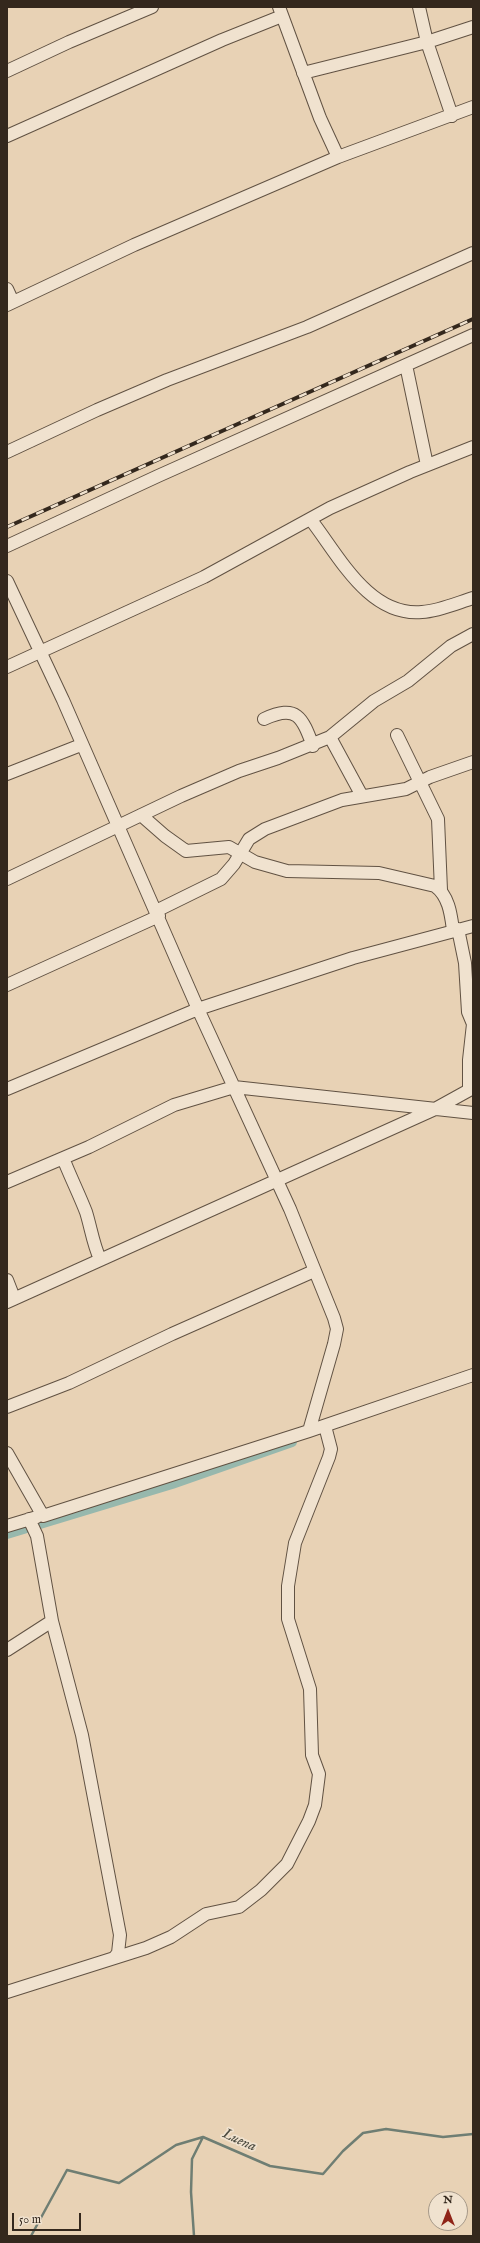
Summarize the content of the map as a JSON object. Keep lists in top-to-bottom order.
{
  "water": ["Luena"],
  "scale_bar": "50 m",
  "north": "top"
}
